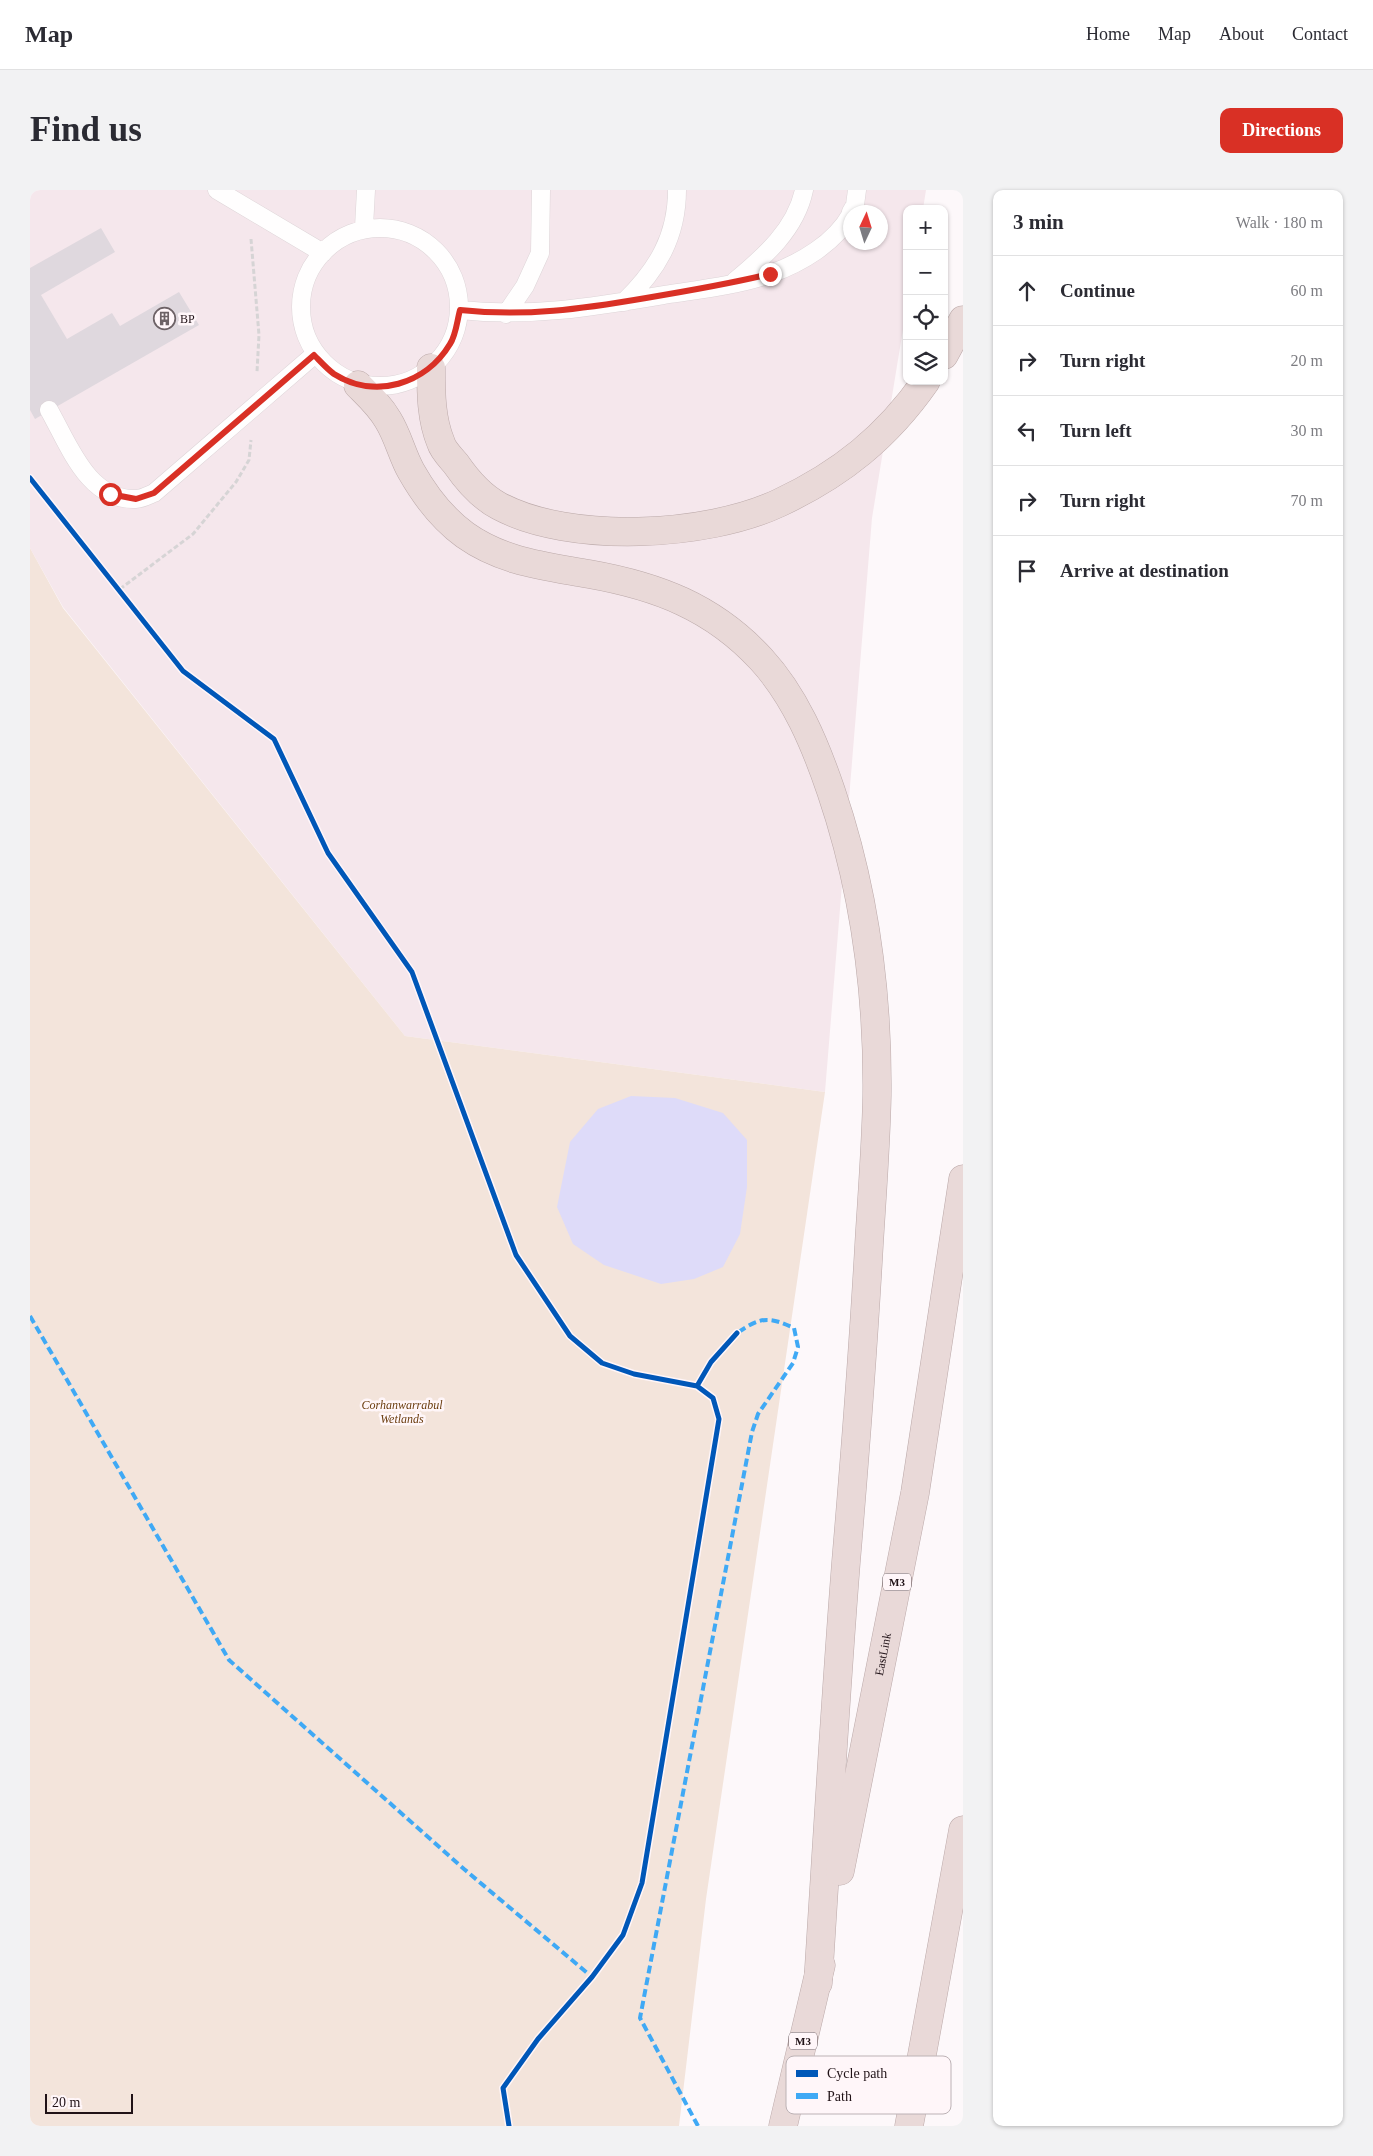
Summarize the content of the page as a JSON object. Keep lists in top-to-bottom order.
{
  "streets": {
    "highway": ["M3", "EastLink"]
  },
  "parks": ["Corhanwarrabul Wetlands"],
  "places": {
    "building": ["BP"]
  },
  "legend": ["Cycle path", "Path"],
  "scale_bar": "20 m",
  "north": "top",
  "page": {
    "header": "Map",
    "nav": [
      "Home",
      "Map",
      "About",
      "Contact"
    ],
    "buttons": "Directions",
    "title": "Find us",
    "heading": ["3 min", "Walk · 180 m"],
    "map_buttons": ["+", "−"],
    "list": [
      ["Continue", "60 m"],
      ["Turn right", "20 m"],
      ["Turn left", "30 m"],
      ["Turn right", "70 m"],
      "Arrive at destination"
    ],
    "scale": "20 m"
  }
}
